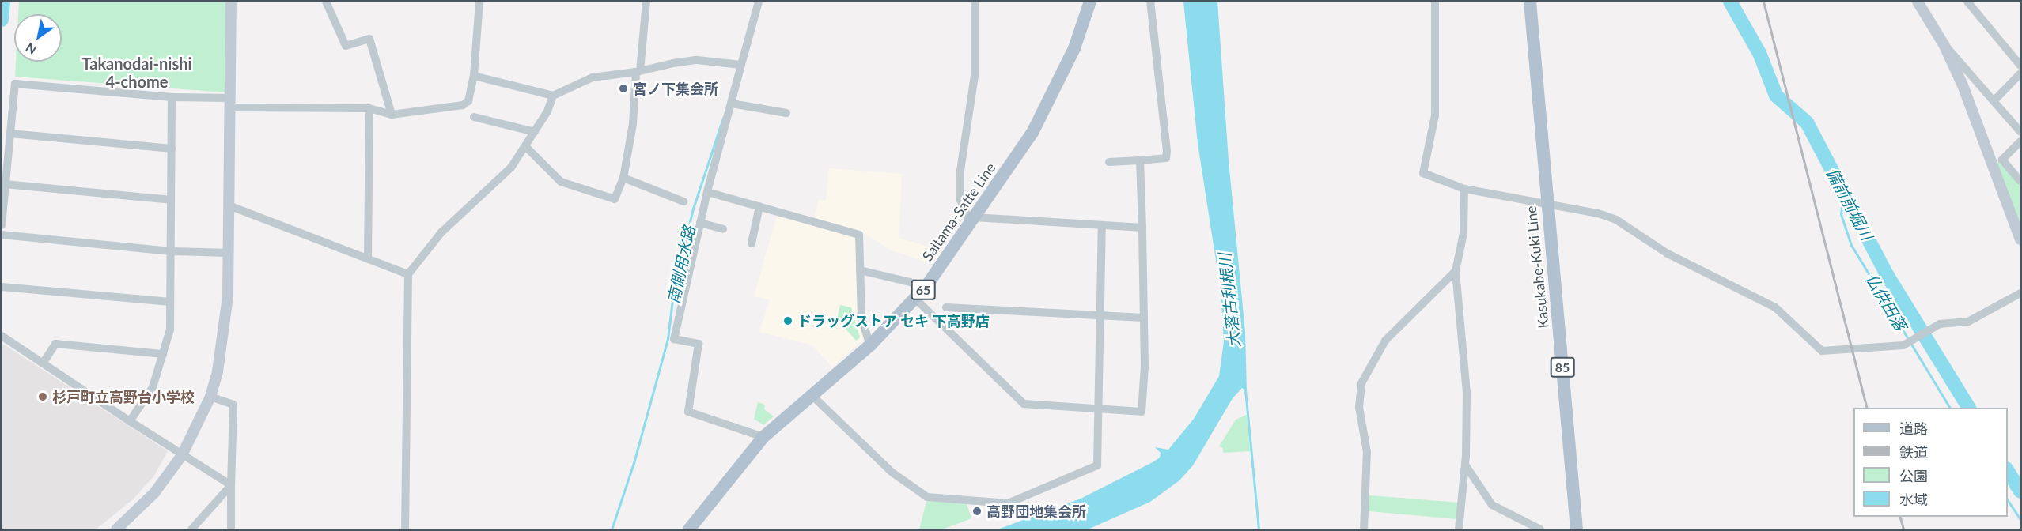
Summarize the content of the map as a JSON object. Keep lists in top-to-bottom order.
{
  "streets": {
    "main road": [
      "Saitama-Satte Line",
      "Kasukabe-Kuki Line",
      "65",
      "85"
    ]
  },
  "districts": ["Takanodai-nishi 4-chome"],
  "water": [
    "備前前堀川",
    "南側用水路",
    "大落古利根川",
    "仏供田落"
  ],
  "places": [
    "宮ノ下集会所",
    "ドラッグストア セキ 下高野店",
    "杉戸町立高野台小学校",
    "高野団地集会所"
  ],
  "legend": [
    "道路",
    "鉄道",
    "公園",
    "水域"
  ],
  "north": "bottom left"
}
